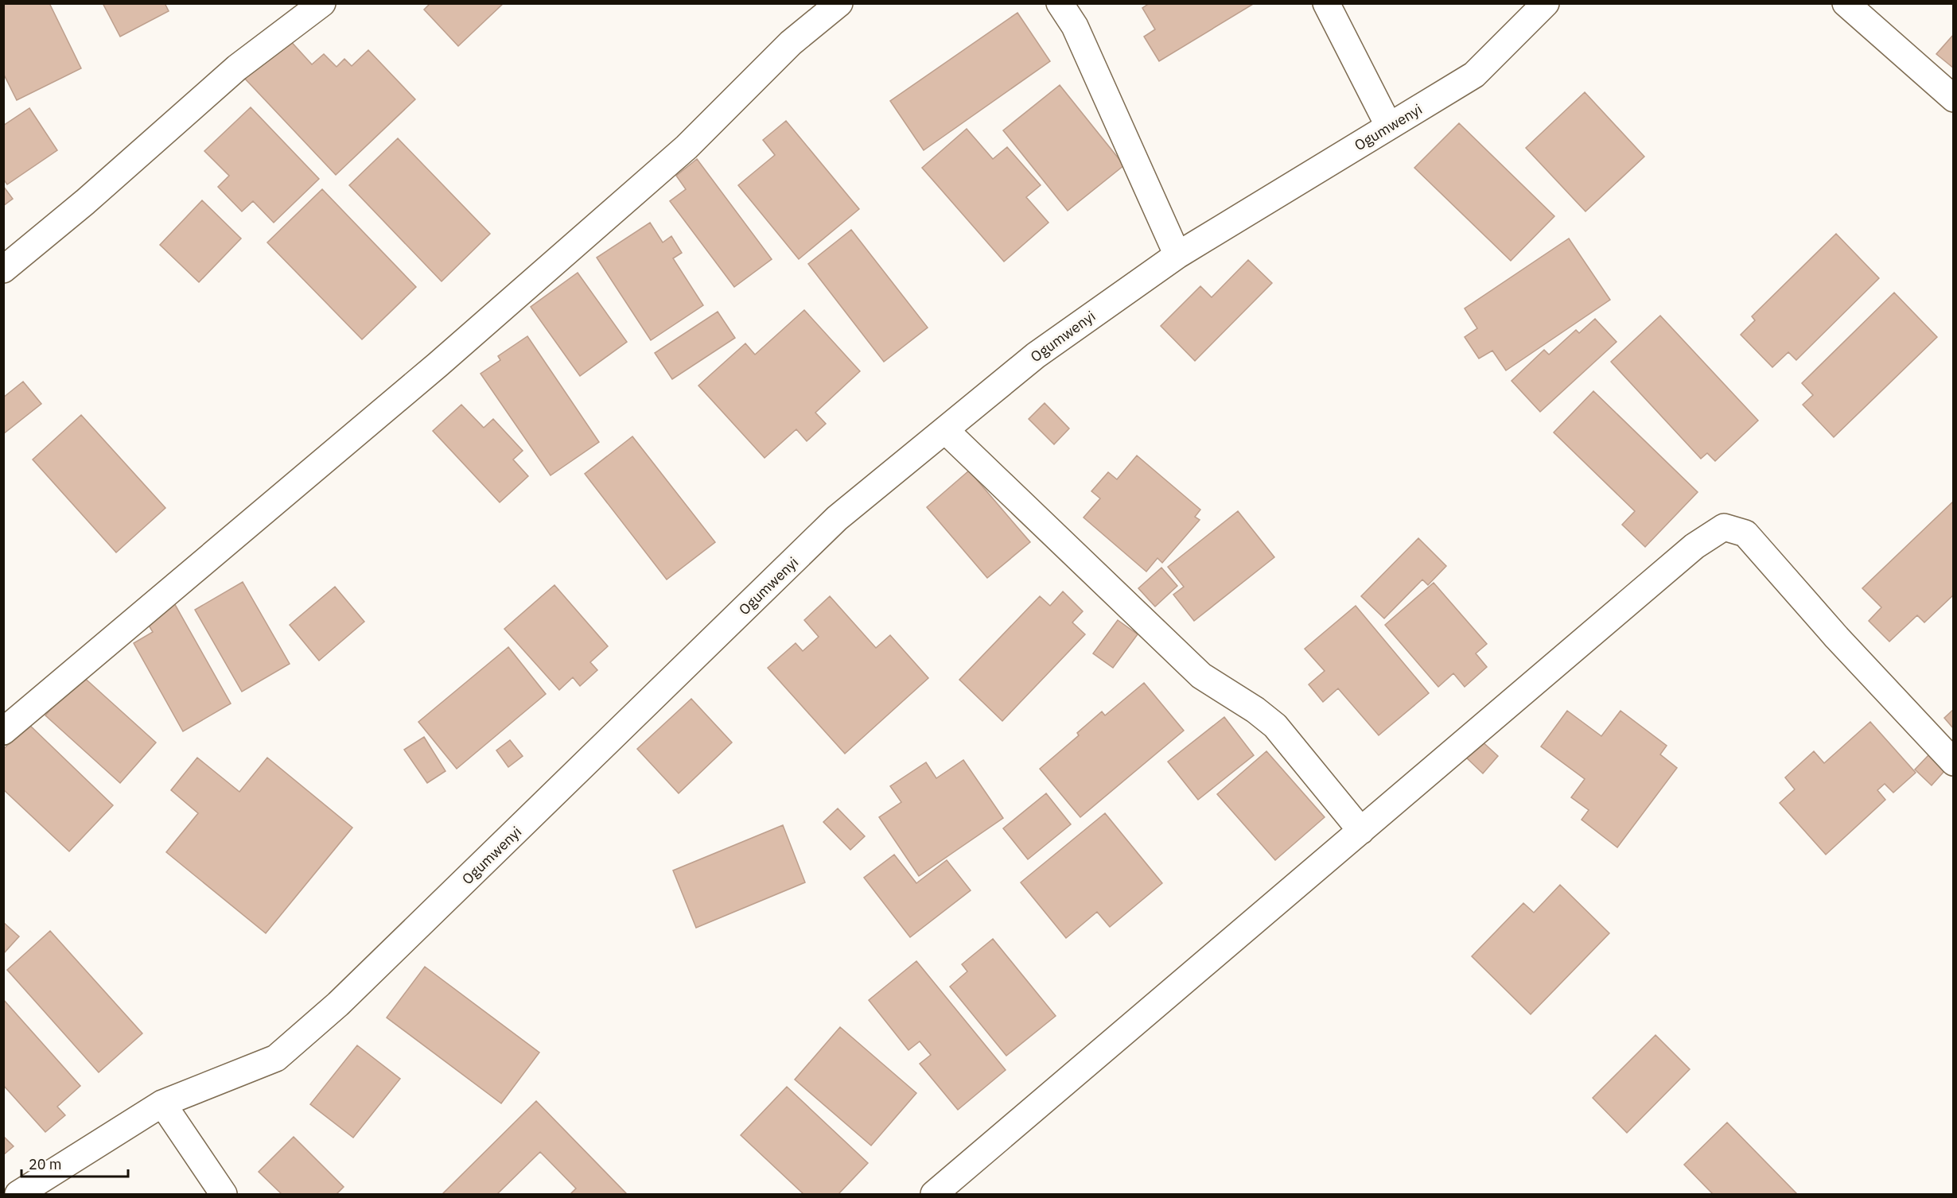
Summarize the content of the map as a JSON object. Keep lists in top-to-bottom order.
{
  "streets": {
    "street": ["Ogumwenyi"]
  },
  "scale_bar": "20 m"
}
